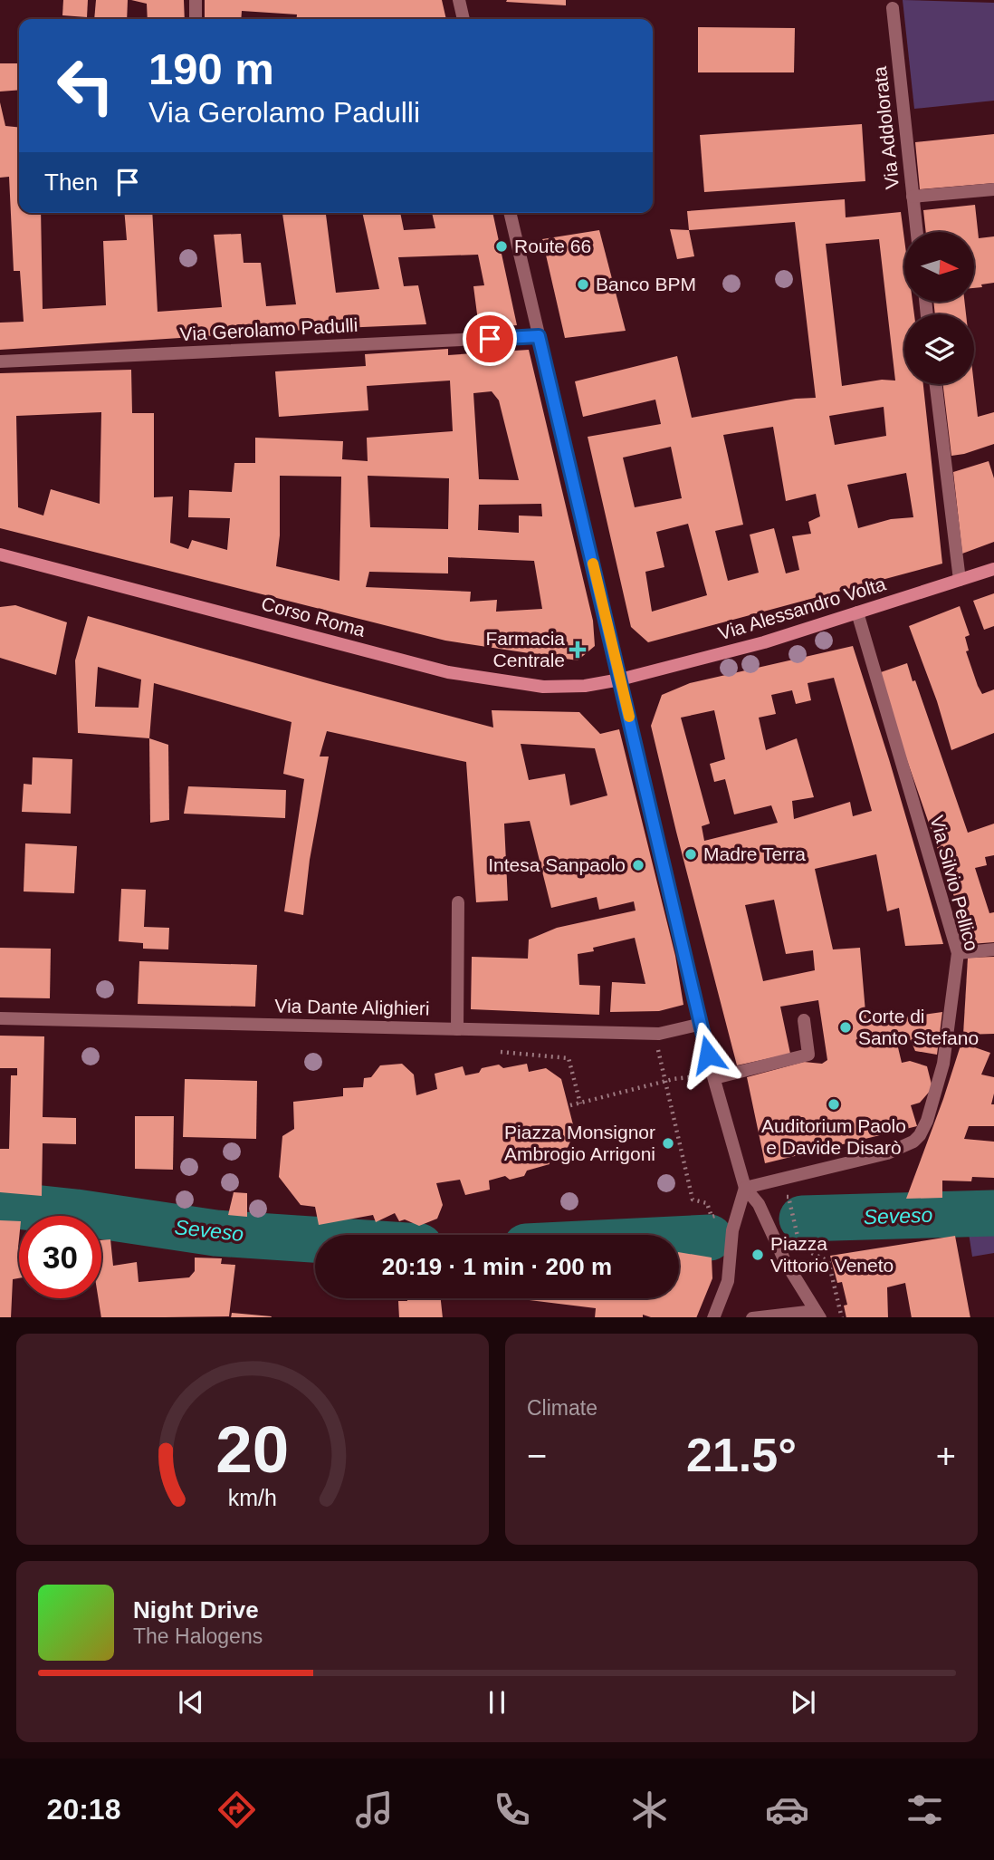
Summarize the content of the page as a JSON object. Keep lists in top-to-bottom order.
{
  "streets": {
    "street": [
      "Via Addolorata",
      "Via Gerolamo Padulli",
      "Via Alessandro Volta",
      "Corso Roma",
      "Via Silvio Pellico",
      "Via Dante Alighieri"
    ]
  },
  "crossings": [
    ["Via Alessandro Volta", "Corso Roma"],
    ["Via Alessandro Volta", "Via Silvio Pellico"]
  ],
  "water": ["Seveso"],
  "places": {
    "other": [
      "Route 66",
      "Banco BPM",
      "Madre Terra",
      "Intesa Sanpaolo",
      "Corte di Santo Stefano",
      "Auditorium Paolo e Davide Disarò",
      "Piazza Monsignor Ambrogio Arrigoni",
      "Piazza Vittorio Veneto"
    ],
    "health": ["Farmacia Centrale"]
  },
  "north": "right",
  "page": {
    "turn": ["190 m", "Via Gerolamo Padulli"],
    "then": "Then",
    "limit": "30",
    "trip": "20:19 · 1 min · 200 m",
    "tile": "Climate",
    "heat": ["−", "21.5°", "+"],
    "song": ["Night Drive", "The Halogens"],
    "tabs": "20:18",
    "gauge": ["20", "km/h"]
  }
}
